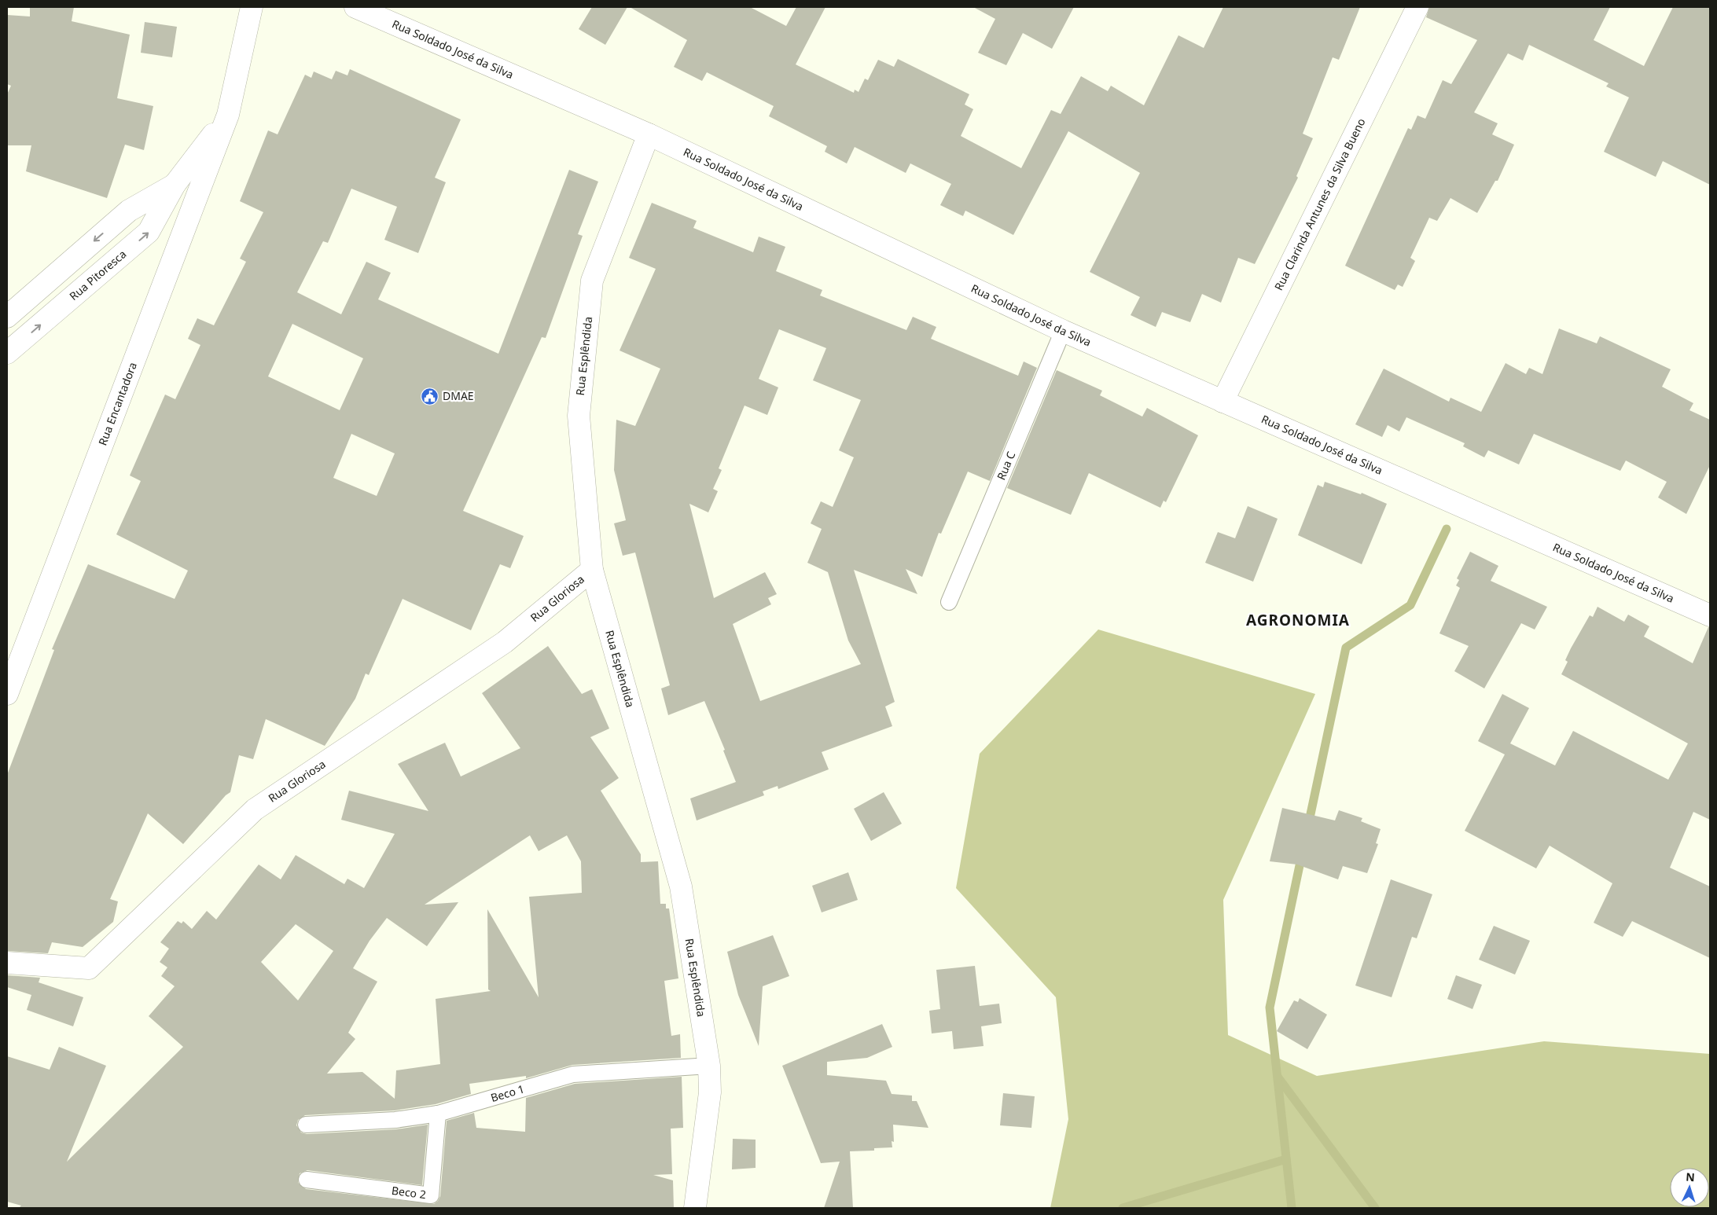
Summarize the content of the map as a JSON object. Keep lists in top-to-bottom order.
{
  "streets": {
    "street": [
      "Rua Soldado José da Silva",
      "Rua Clarinda Antunes da Silva Bueno",
      "Rua Pitoresca",
      "Rua Esplêndida",
      "Rua Encantadora",
      "Rua Gloriosa"
    ],
    "lane": ["Rua C", "Beco 1", "Beco 2"]
  },
  "crossings": [
    ["Rua Soldado José da Silva", "Rua Clarinda Antunes da Silva Bueno"],
    ["Rua Soldado José da Silva", "Rua Esplêndida"],
    ["Rua Soldado José da Silva", "Rua C"],
    ["Rua Pitoresca", "Rua Encantadora"],
    ["Rua Esplêndida", "Rua Gloriosa"],
    ["Rua Esplêndida", "Beco 1"],
    ["Beco 1", "Beco 2"]
  ],
  "districts": ["AGRONOMIA"],
  "places": {
    "public building": ["DMAE"]
  },
  "north": "top"
}
